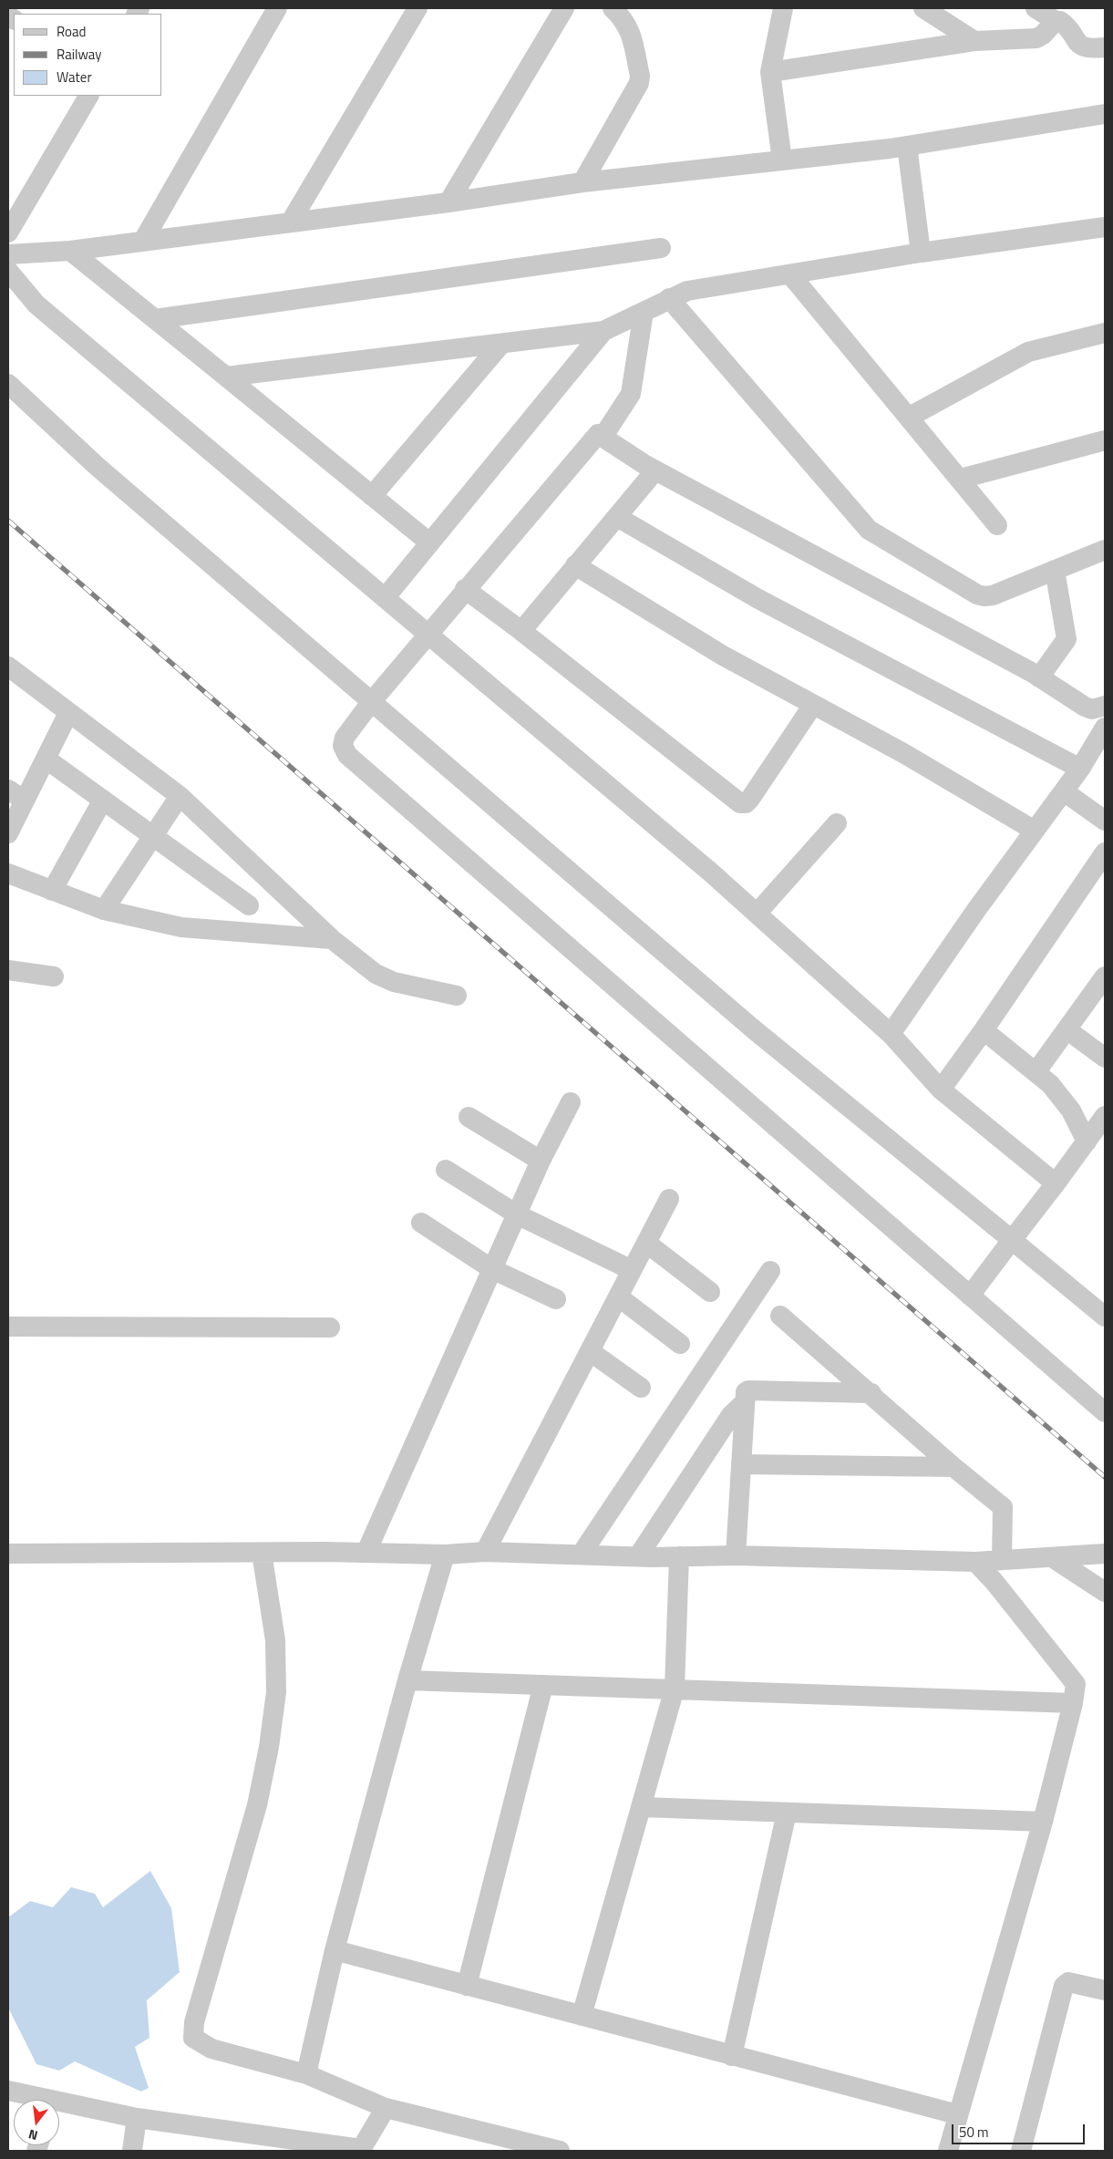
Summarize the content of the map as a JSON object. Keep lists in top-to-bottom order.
{
  "legend": ["Road", "Railway", "Water"],
  "scale_bar": "50 m",
  "north": "bottom"
}
